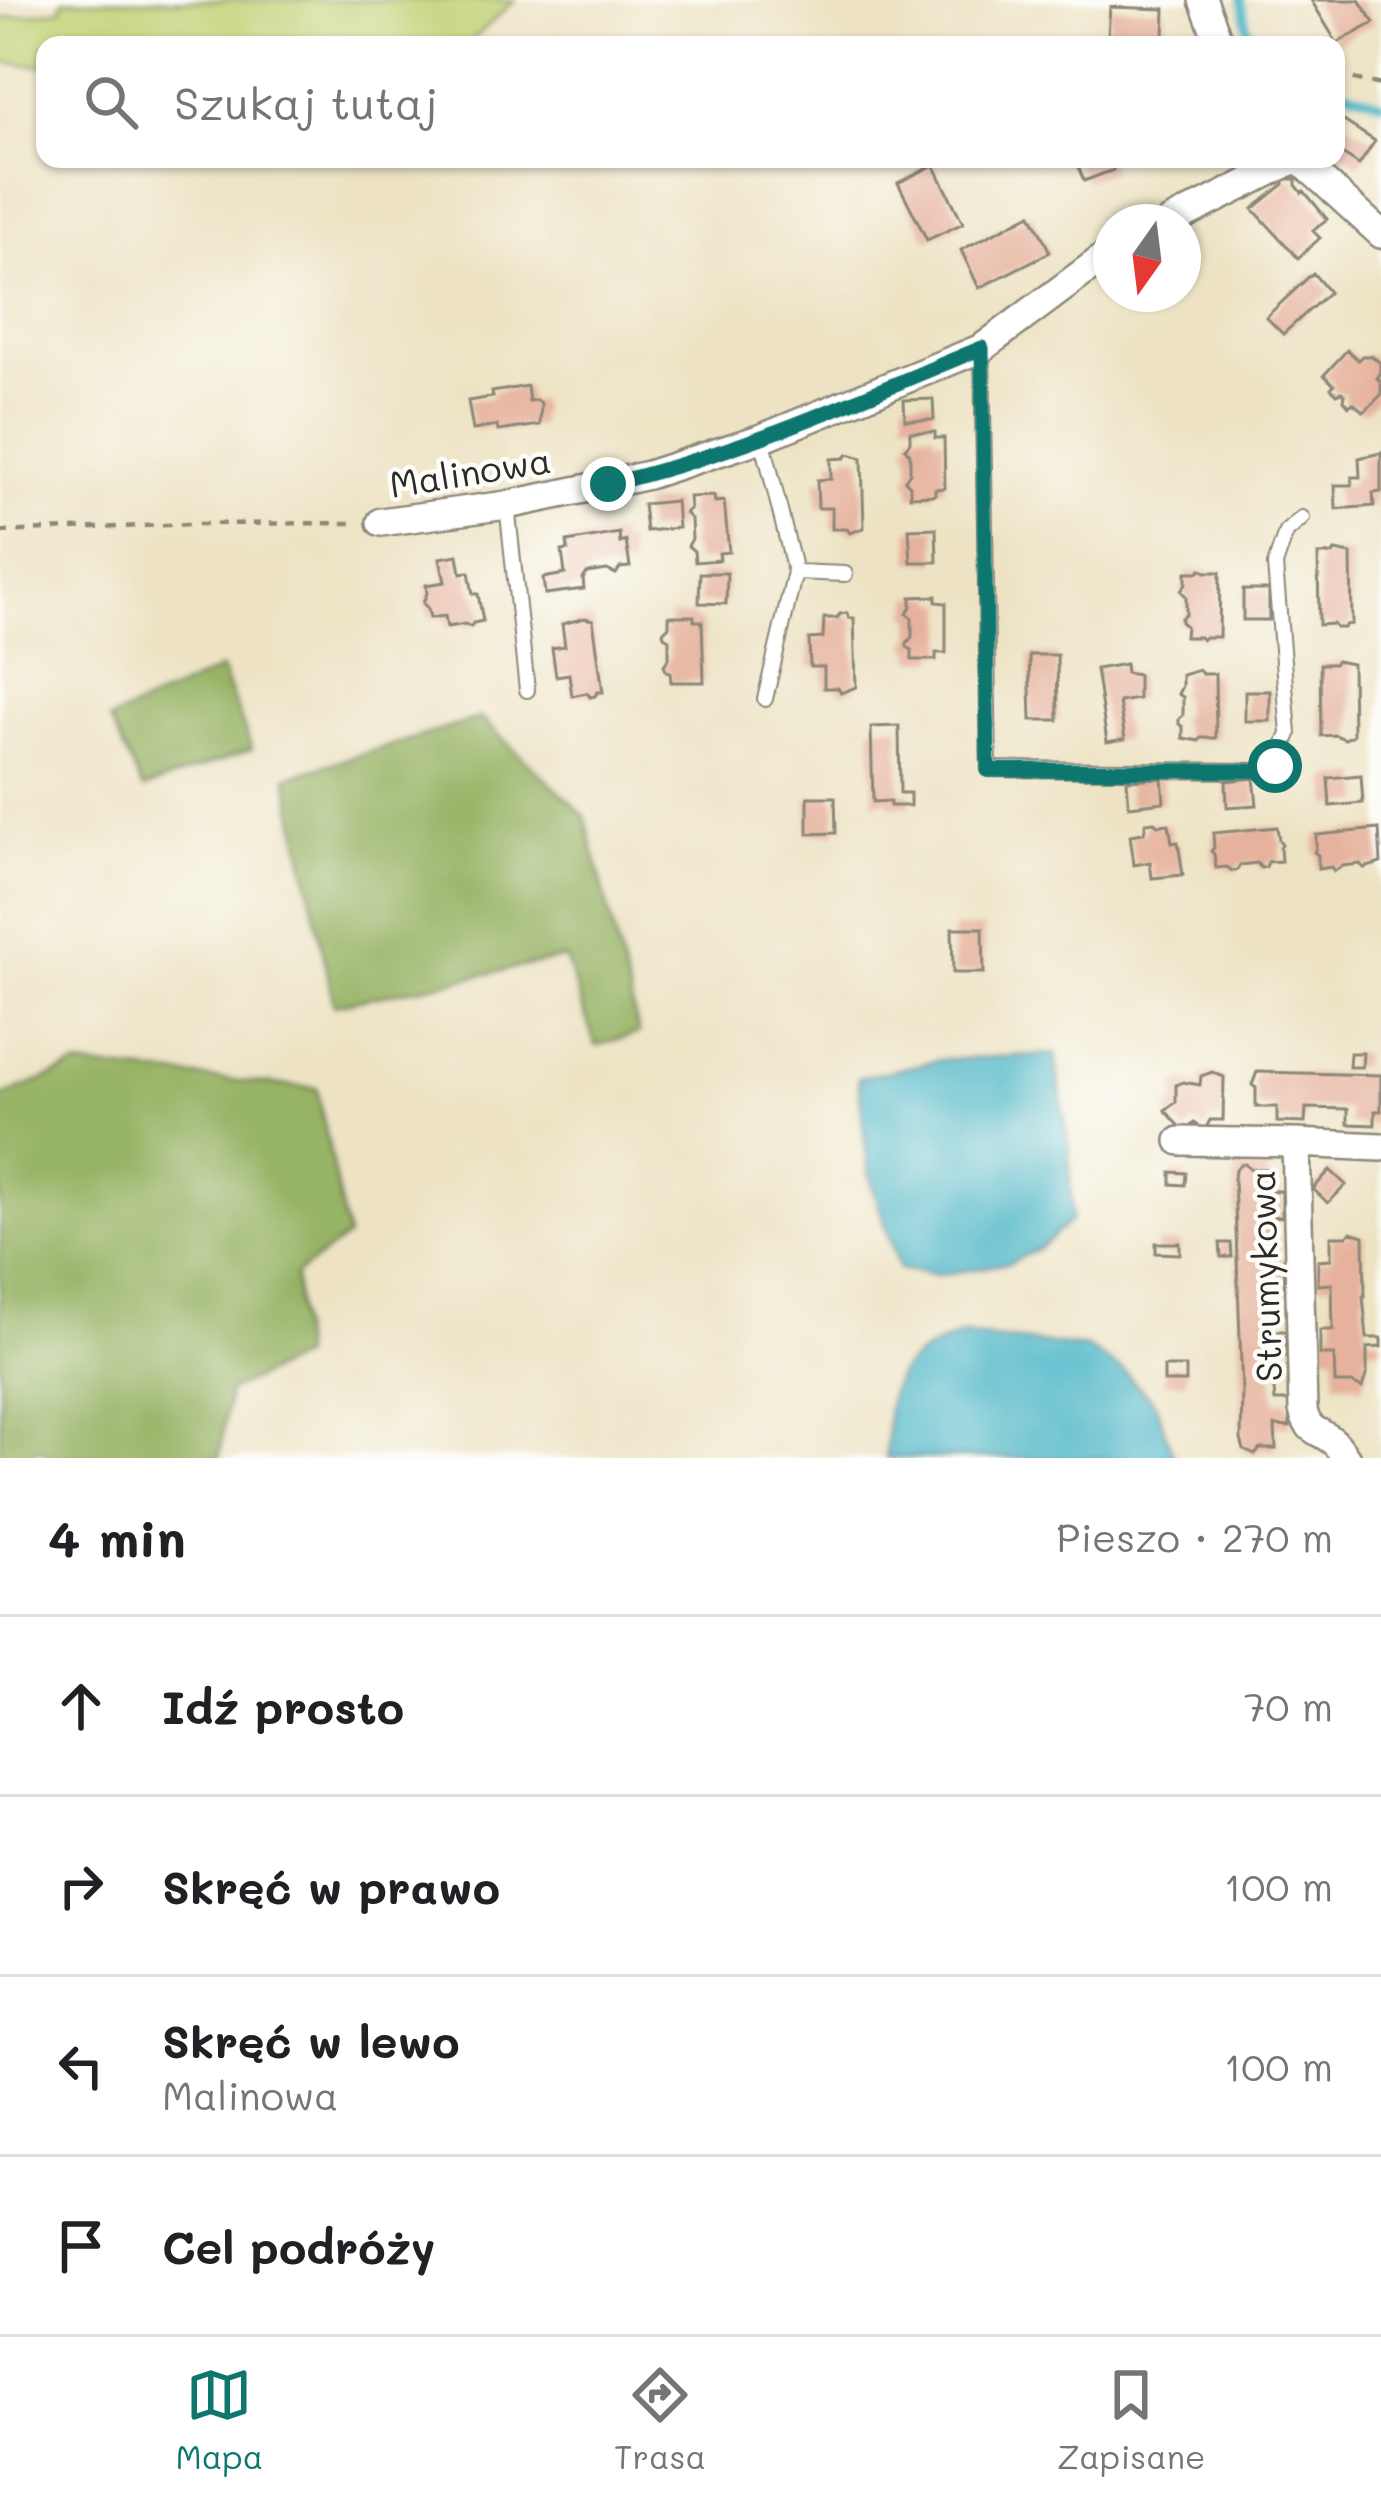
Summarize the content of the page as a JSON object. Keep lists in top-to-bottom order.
{
  "streets": {
    "street": ["Malinowa", "Strumykowa"]
  },
  "north": "bottom",
  "page": {
    "search": "Szukaj tutaj",
    "heading": ["4 min", "Pieszo · 270 m"],
    "list": [
      ["Idź prosto", "70 m"],
      ["Skręć w prawo", "100 m"],
      ["Skręć w lewo", "Malinowa", "100 m"],
      "Cel podróży"
    ],
    "nav": ["Mapa", "Trasa", "Zapisane"]
  }
}
